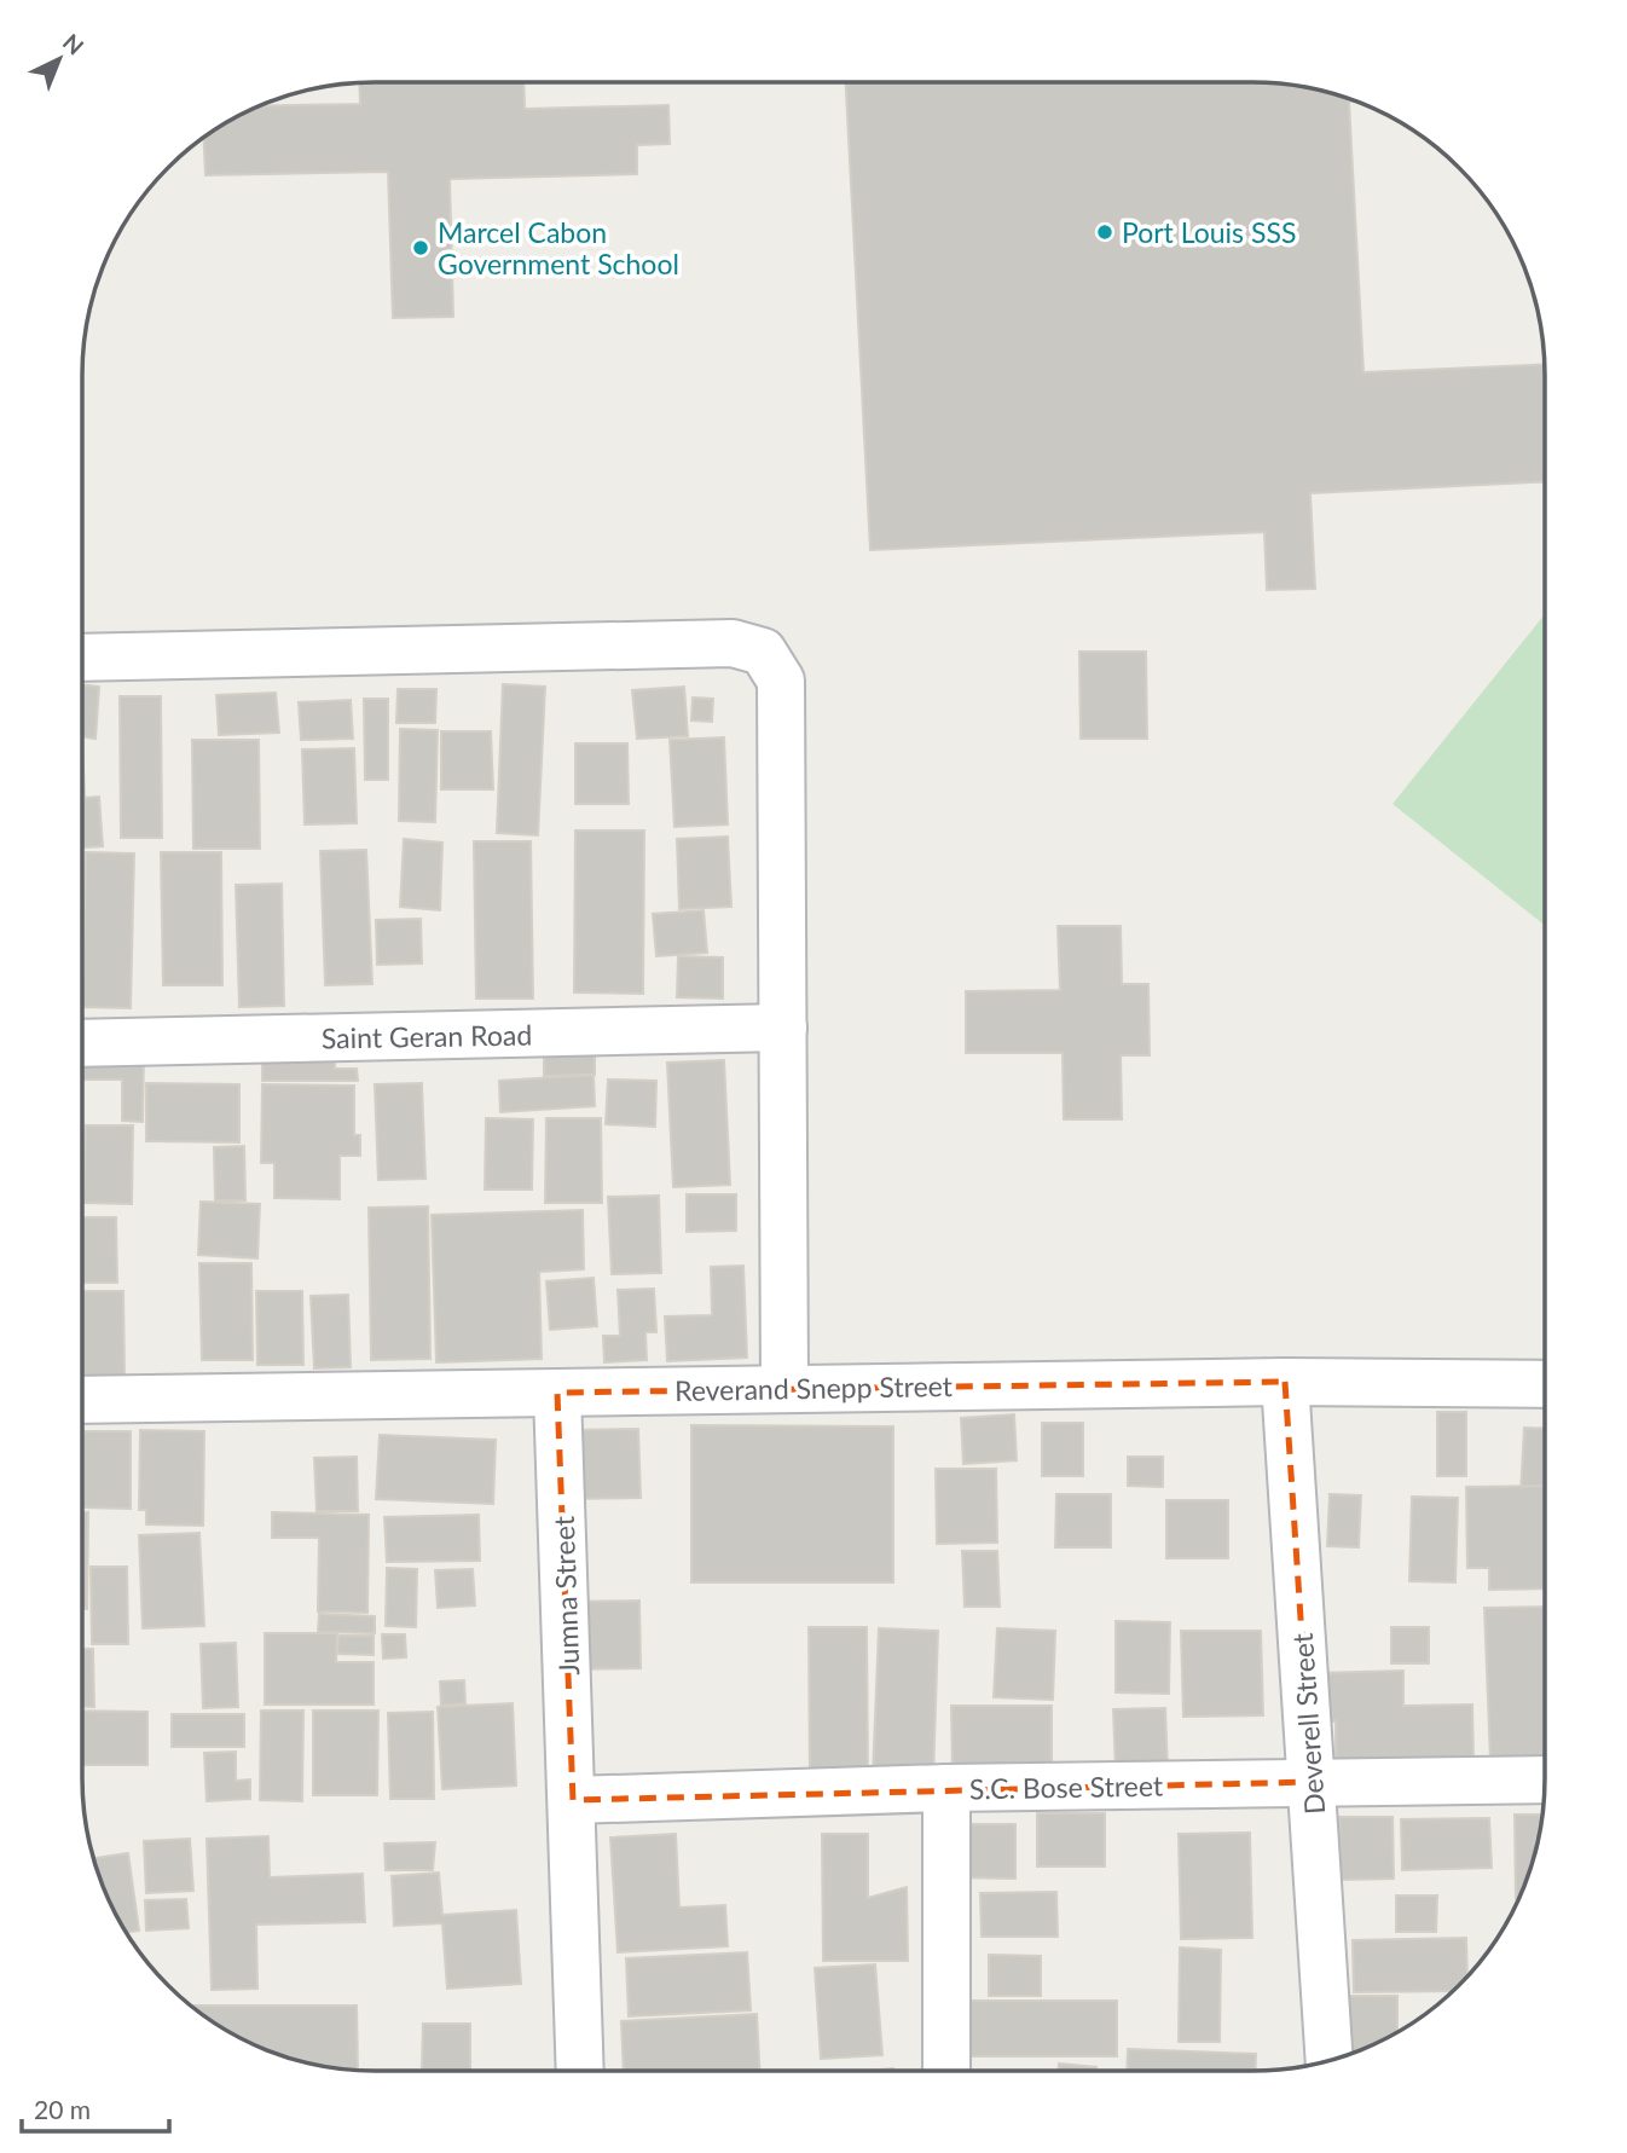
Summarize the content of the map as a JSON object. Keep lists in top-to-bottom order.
{
  "streets": {
    "street": [
      "Saint Geran Road",
      "Reverand Snepp Street",
      "Jumna Street",
      "Deverell Street",
      "S.C. Bose Street"
    ]
  },
  "crossings": [
    ["Reverand Snepp Street", "Jumna Street"],
    ["Reverand Snepp Street", "Deverell Street"],
    ["Jumna Street", "S.C. Bose Street"],
    ["Deverell Street", "S.C. Bose Street"]
  ],
  "places": ["Port Louis SSS", "Marcel Cabon Government School"],
  "scale_bar": "20 m",
  "north": "top right"
}
